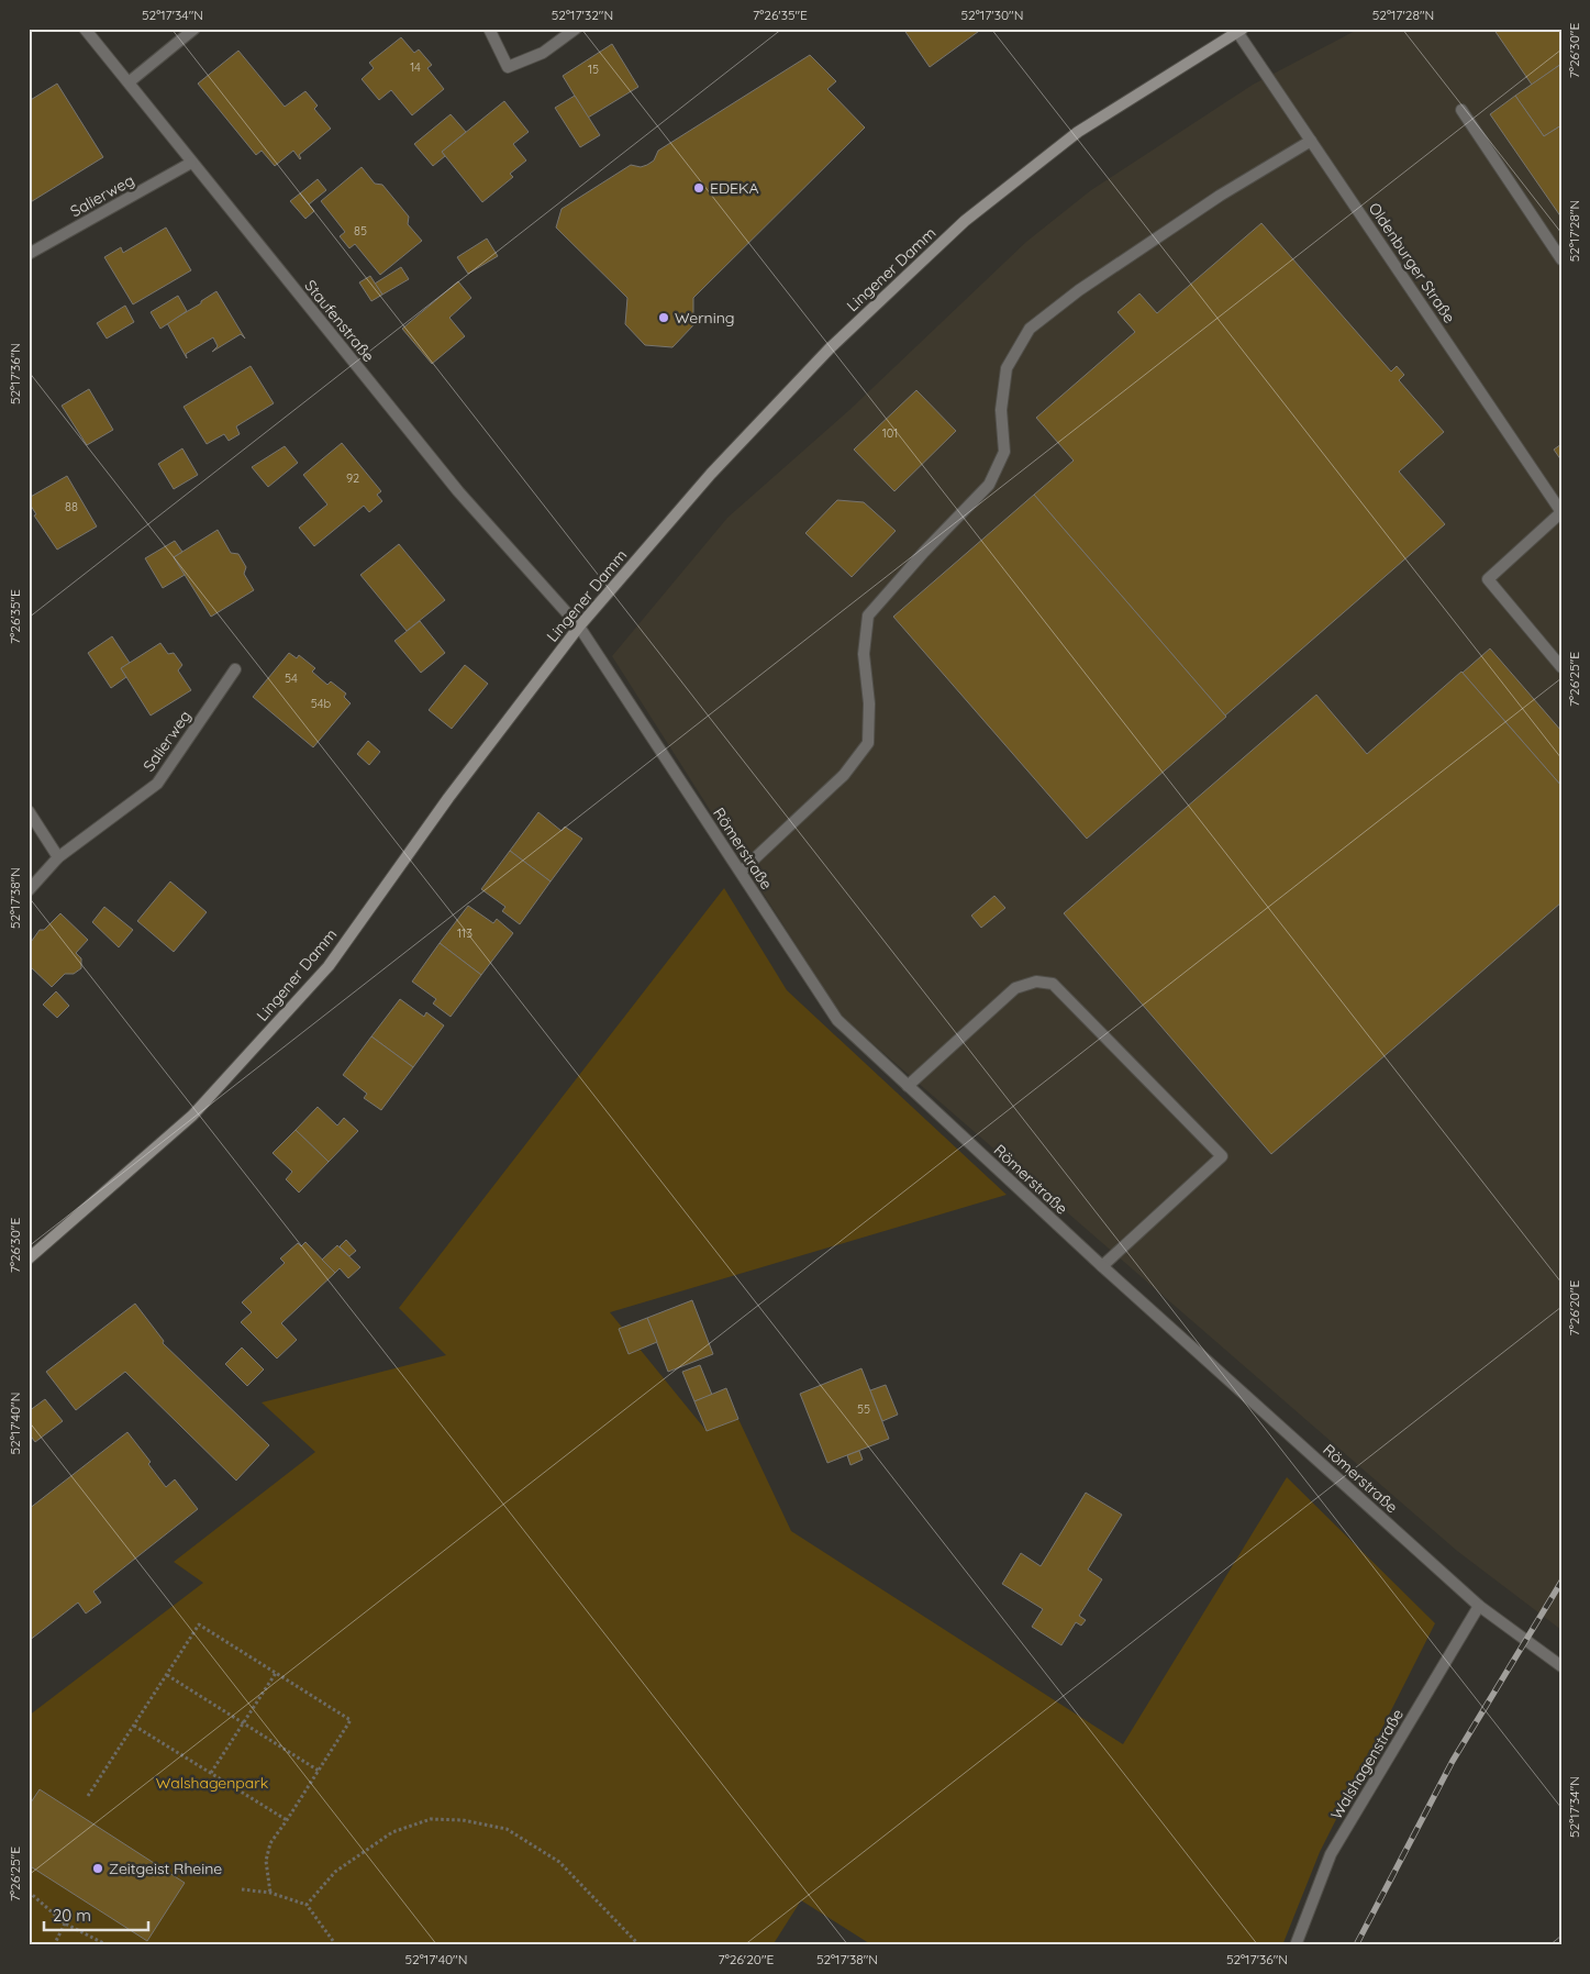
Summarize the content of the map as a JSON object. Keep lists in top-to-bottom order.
{
  "streets": {
    "main road": ["Lingener Damm"],
    "street": [
      "Salierweg",
      "Oldenburger Straße",
      "Staufenstraße",
      "Römerstraße",
      "Walshagenstraße"
    ]
  },
  "crossings": [
    ["Salierweg", "Staufenstraße"],
    ["Oldenburger Straße", "Lingener Damm"],
    ["Lingener Damm", "Staufenstraße"],
    ["Lingener Damm", "Römerstraße"],
    ["Staufenstraße", "Römerstraße"],
    ["Römerstraße", "Walshagenstraße"]
  ],
  "parks": ["Walshagenpark"],
  "places": ["EDEKA", "Werning", "Zeitgeist Rheine"],
  "house_numbers": [
    "14",
    "15",
    "85",
    "101",
    "92",
    "88",
    "54",
    "54b",
    "113",
    "55"
  ],
  "scale_bar": "20 m",
  "coordinates": [
    "52°17'34\"N",
    "52°17'32\"N",
    "7°26'35\"E",
    "52°17'30\"N",
    "52°17'28\"N",
    "7°26'30\"E",
    "52°17'36\"N",
    "7°26'25\"E",
    "52°17'38\"N",
    "7°26'20\"E",
    "52°17'40\"N"
  ]
}
